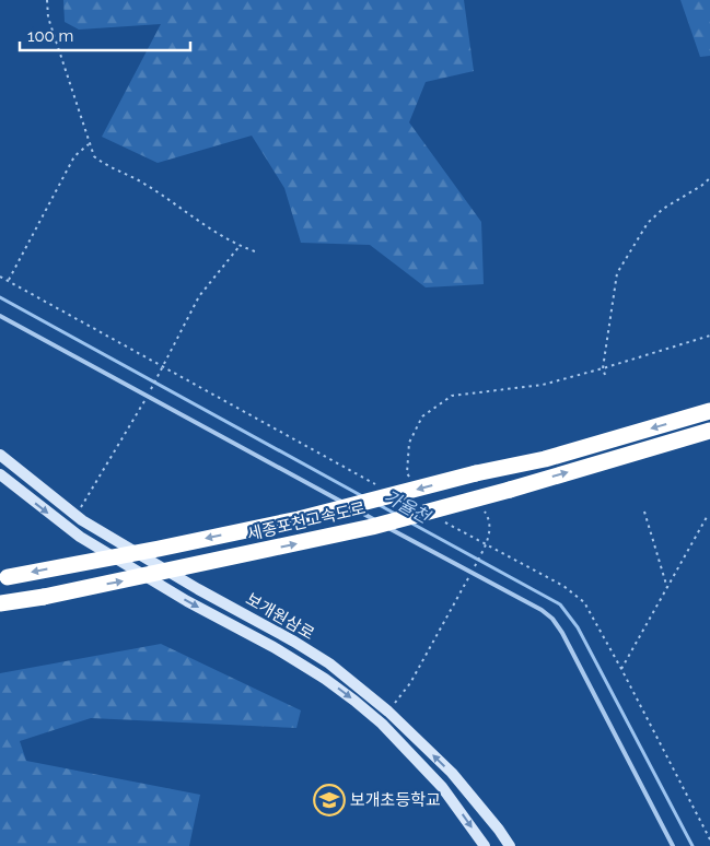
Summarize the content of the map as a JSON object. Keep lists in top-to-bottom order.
{
  "streets": {
    "highway": ["세종포천고속도로"],
    "main road": ["보개원삼로"]
  },
  "water": ["가율천"],
  "places": {
    "school or university": ["보개초등학교"]
  },
  "scale_bar": "100 m"
}
